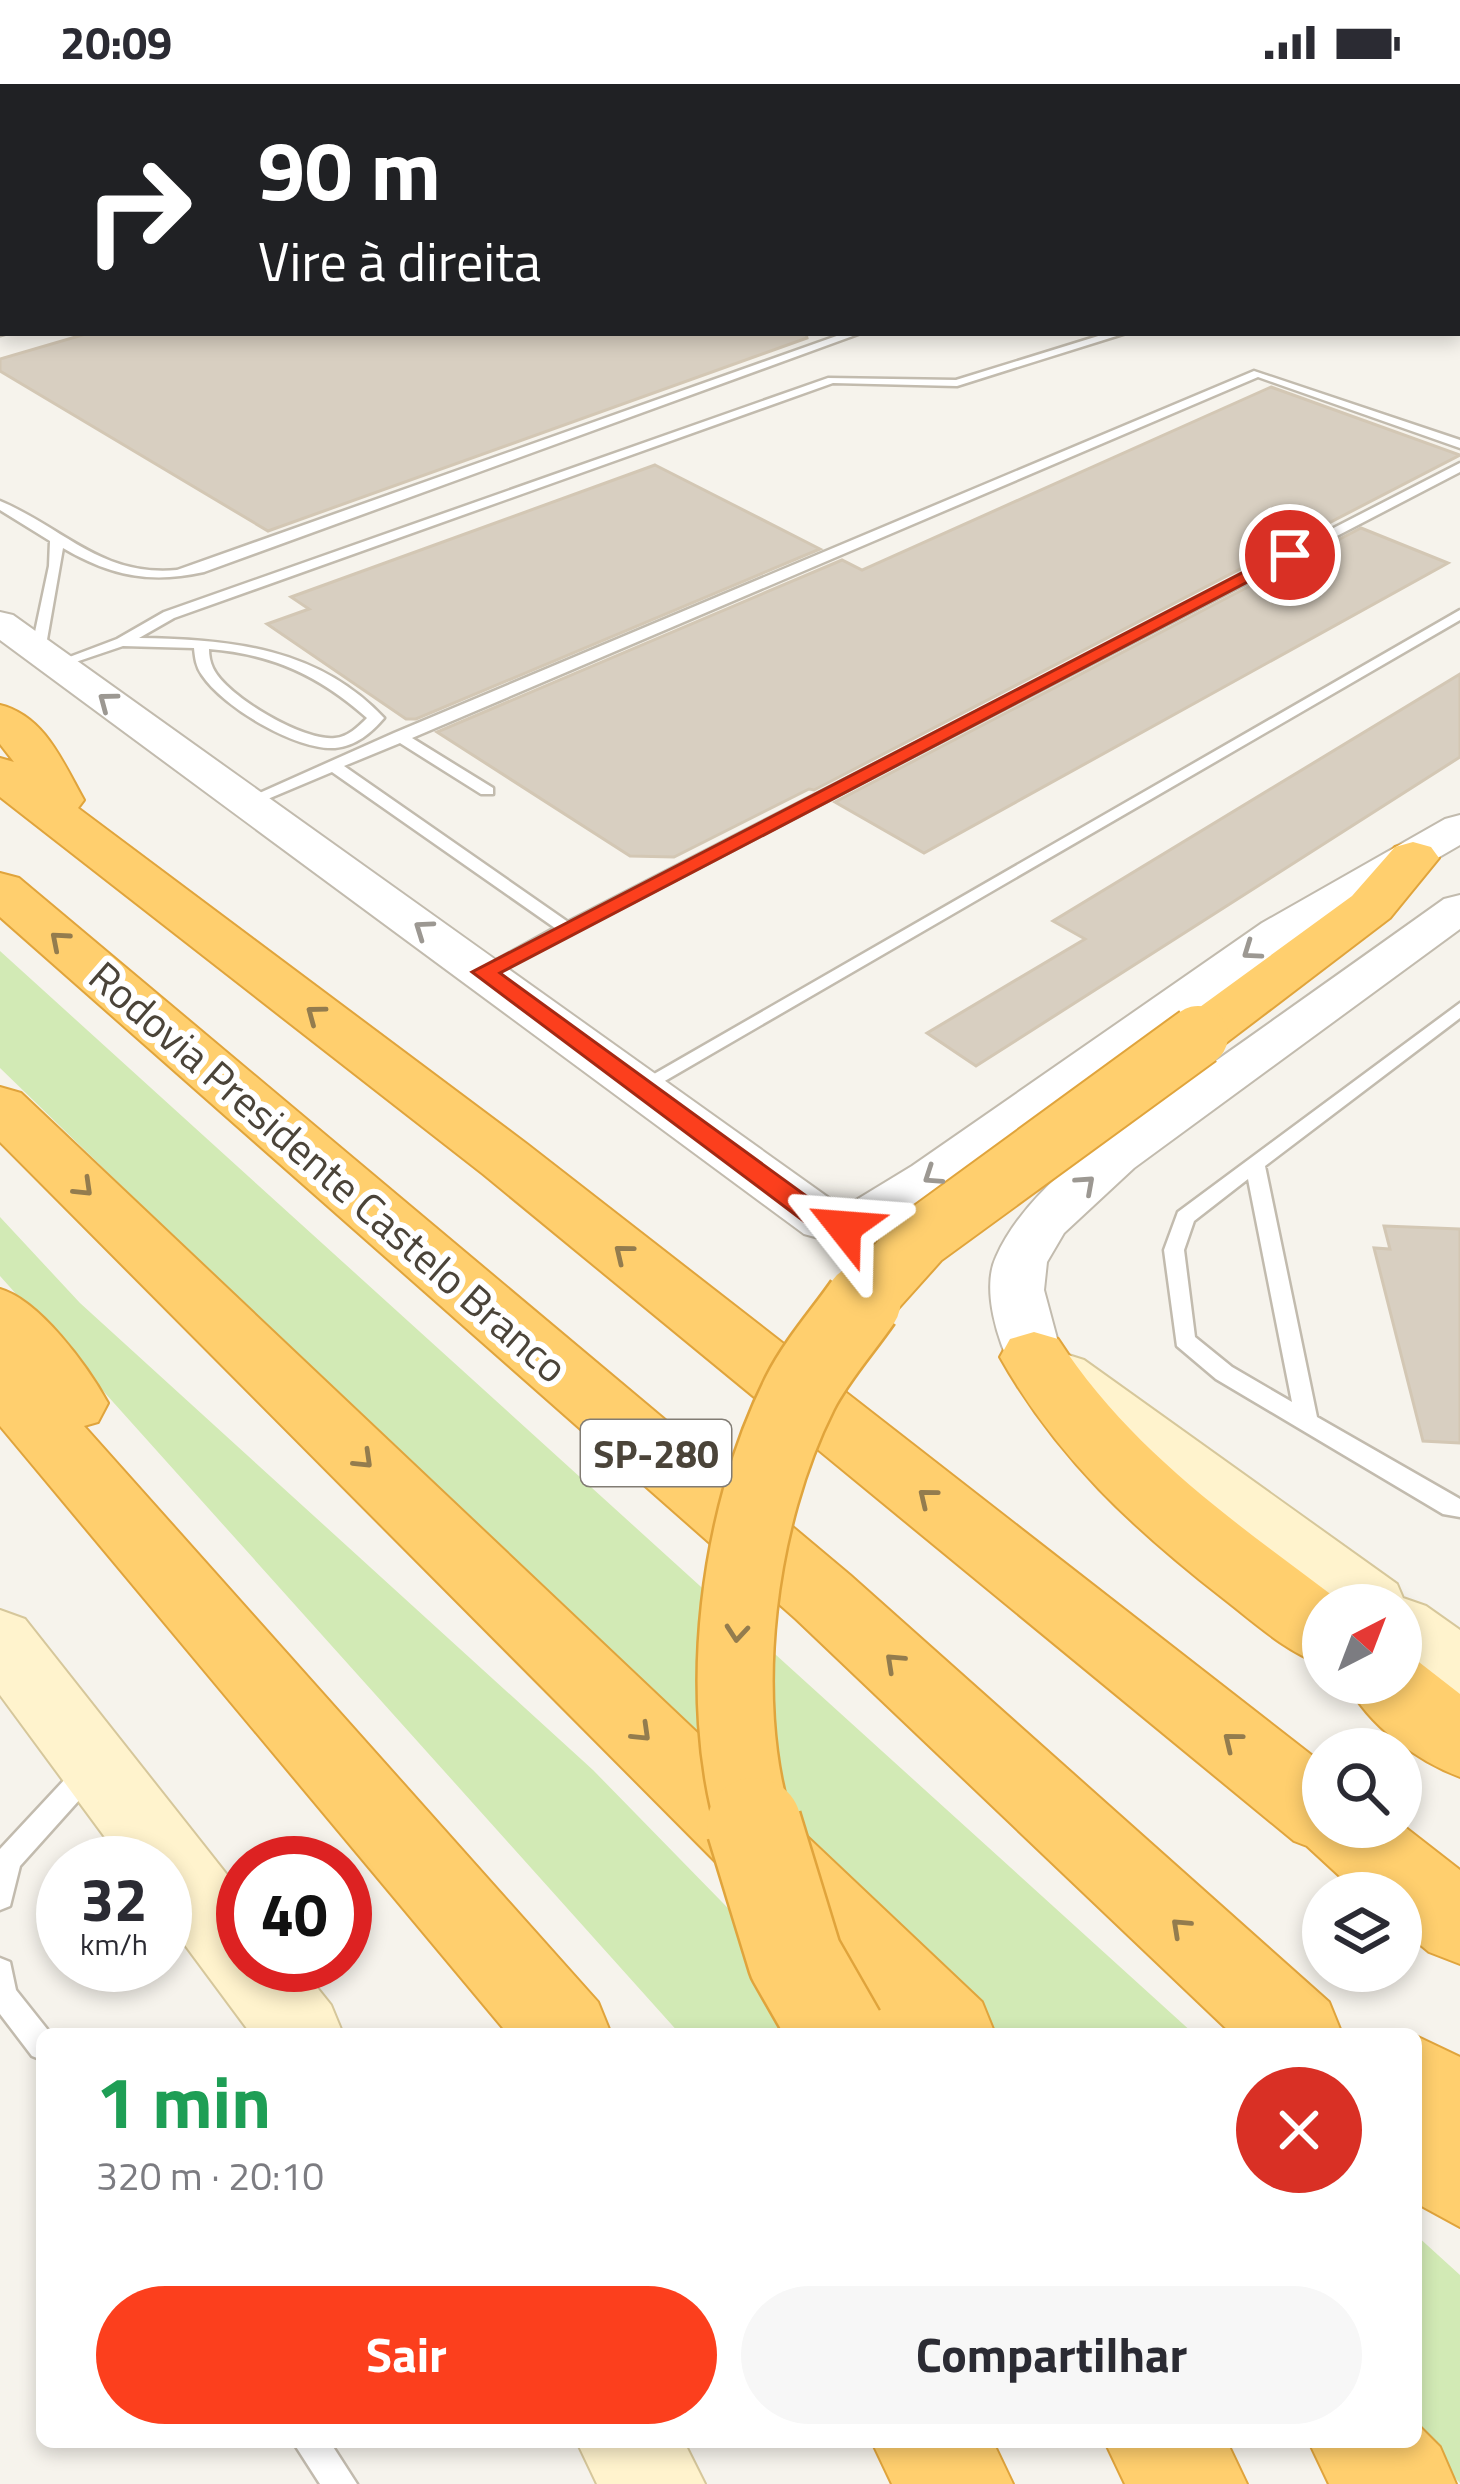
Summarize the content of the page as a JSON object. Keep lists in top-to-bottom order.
{
  "streets": {
    "highway": ["Rodovia Presidente Castelo Branco", "SP-280"]
  },
  "north": "top right",
  "page": {
    "status": "20:09",
    "turn": ["90 m", "Vire à direita"],
    "speed": "32 km/h",
    "limit": "40",
    "heading": ["1 min", "320 m · 20:10"],
    "buttons": ["Sair", "Compartilhar"]
  }
}
